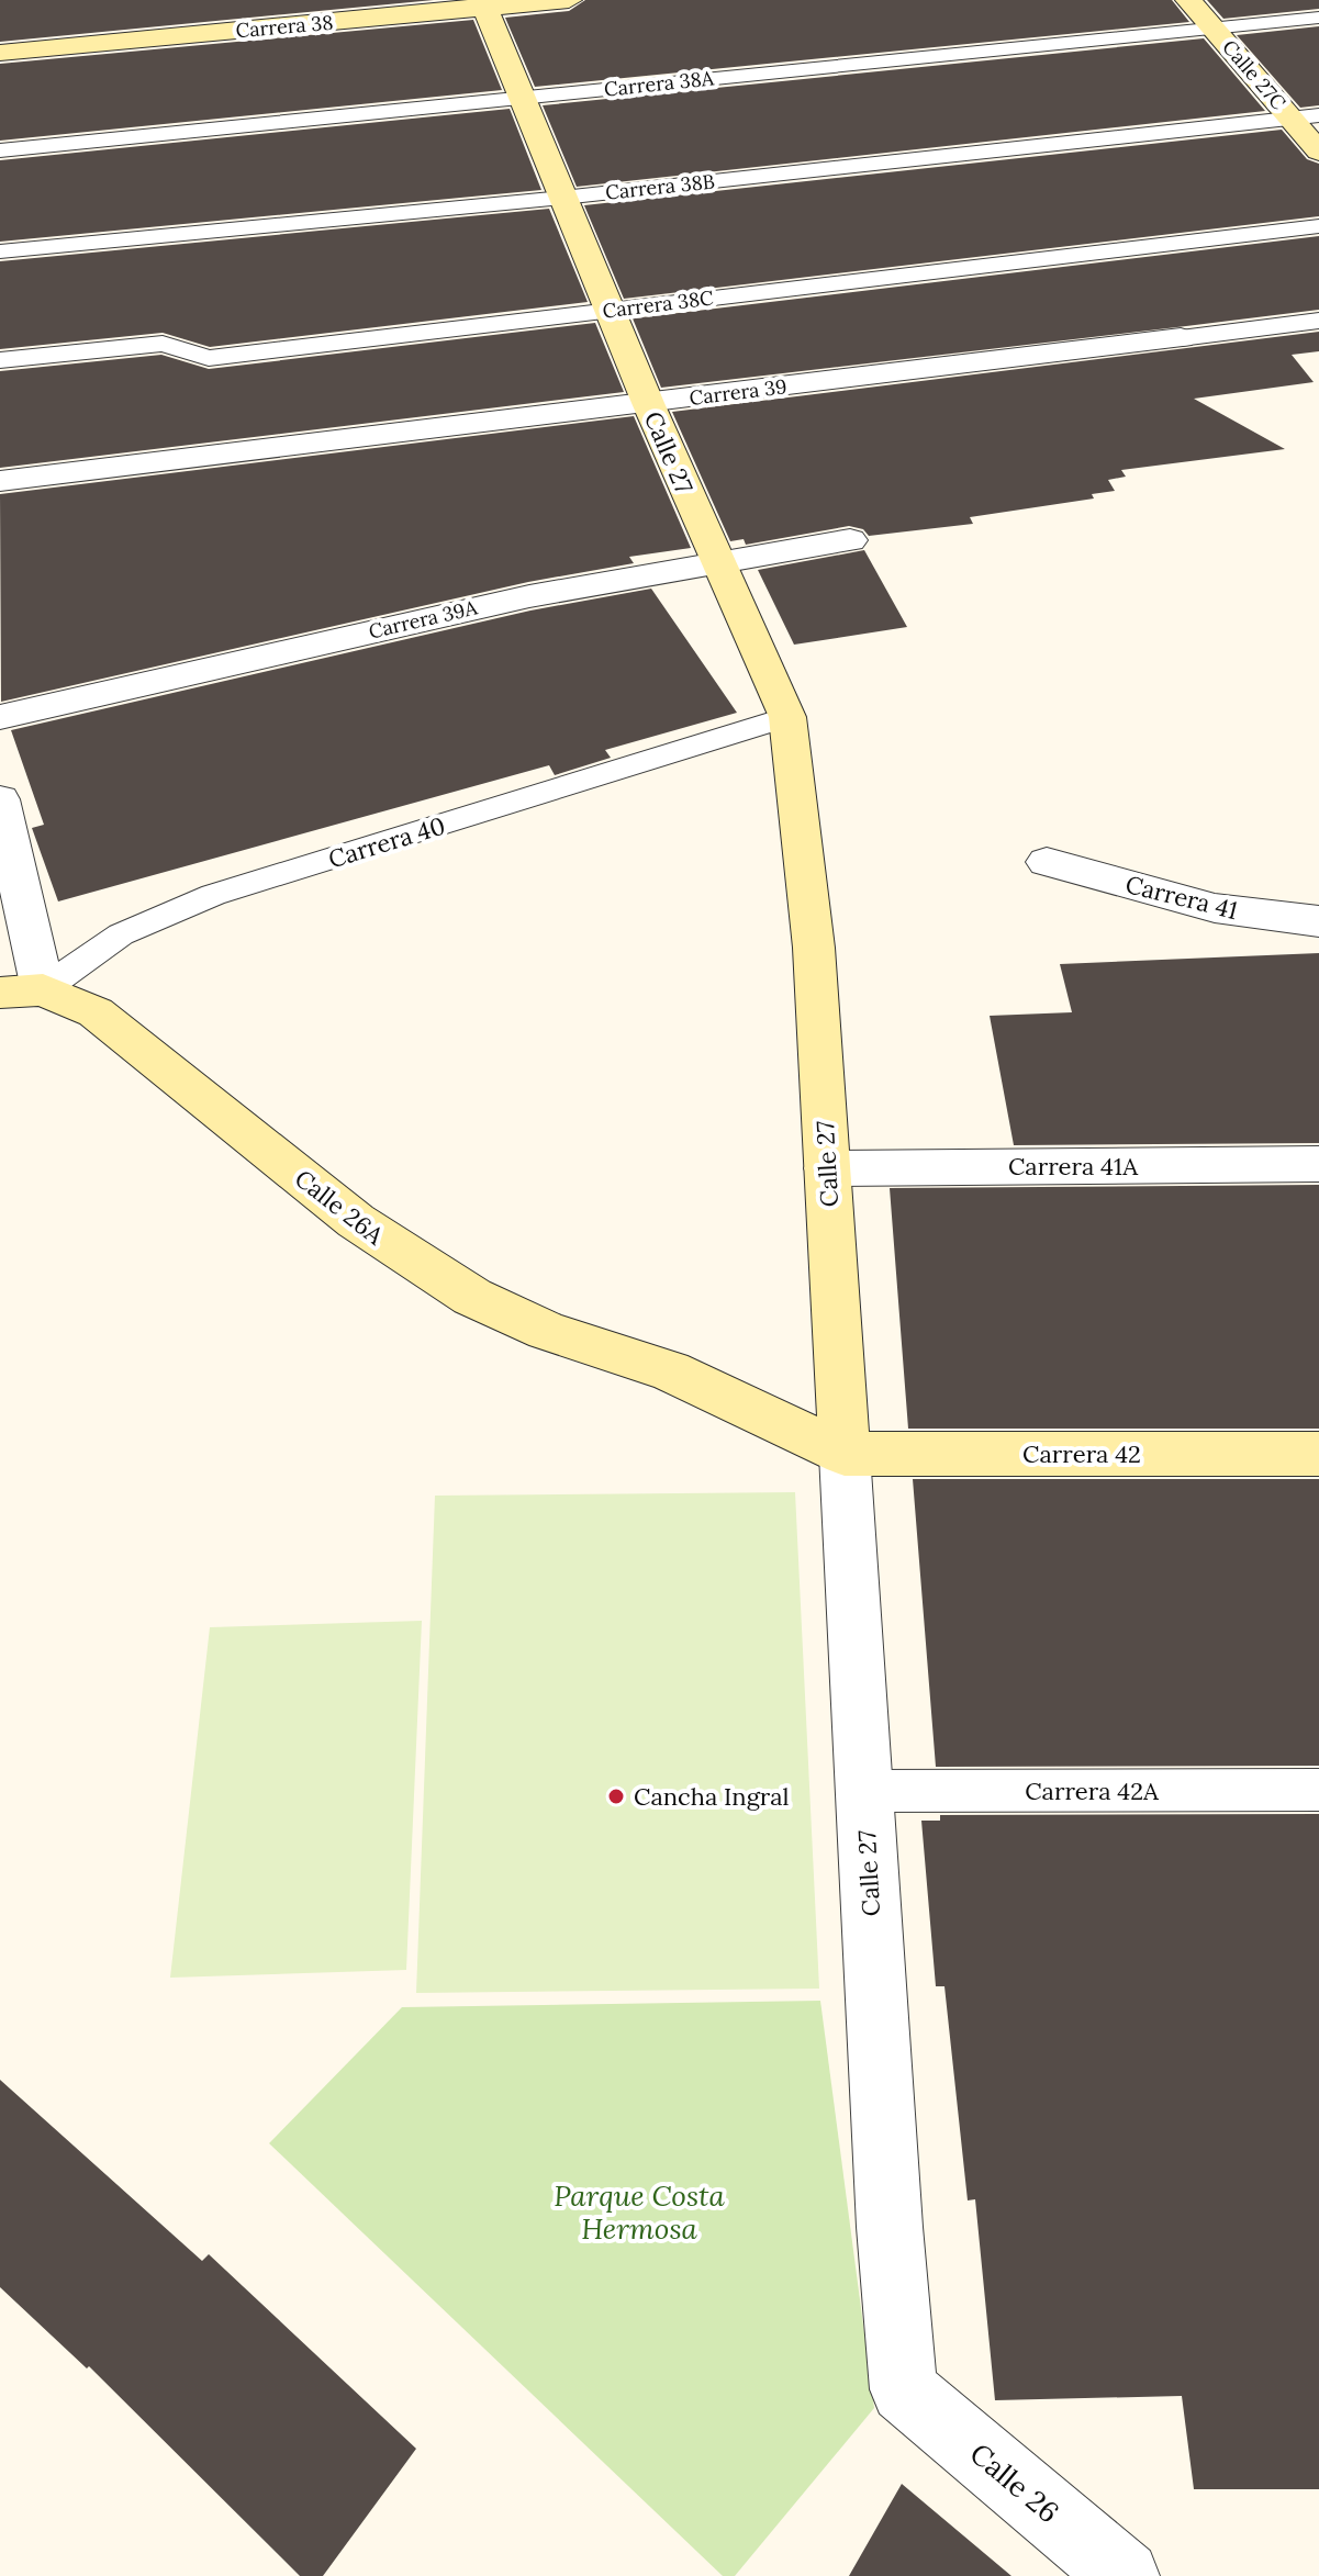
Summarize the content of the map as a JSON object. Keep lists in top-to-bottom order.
{
  "streets": {
    "street": [
      "Carrera 38",
      "Calle 27C",
      "Carrera 39",
      "Calle 27",
      "Carrera 39A",
      "Carrera 41",
      "Carrera 41A",
      "Calle 26A",
      "Carrera 42",
      "Calle 26"
    ],
    "lane": [
      "Carrera 38A",
      "Carrera 38B",
      "Carrera 38C",
      "Carrera 40",
      "Carrera 42A"
    ]
  },
  "crossings": [
    ["Carrera 38", "Calle 27"],
    ["Calle 27C", "Carrera 38A"],
    ["Calle 27C", "Carrera 38B"],
    ["Carrera 38A", "Calle 27"],
    ["Carrera 38B", "Calle 27"],
    ["Carrera 38C", "Calle 27"],
    ["Carrera 39", "Calle 27"],
    ["Calle 27", "Carrera 39A"],
    ["Calle 27", "Carrera 40"],
    ["Calle 27", "Carrera 41A"],
    ["Calle 27", "Calle 26A"],
    ["Calle 27", "Carrera 42"],
    ["Calle 27", "Carrera 42A"],
    ["Calle 27", "Calle 26"],
    ["Carrera 40", "Calle 26A"],
    ["Calle 26A", "Carrera 42"]
  ],
  "parks": ["Parque Costa Hermosa"],
  "places": ["Cancha Ingral"]
}
